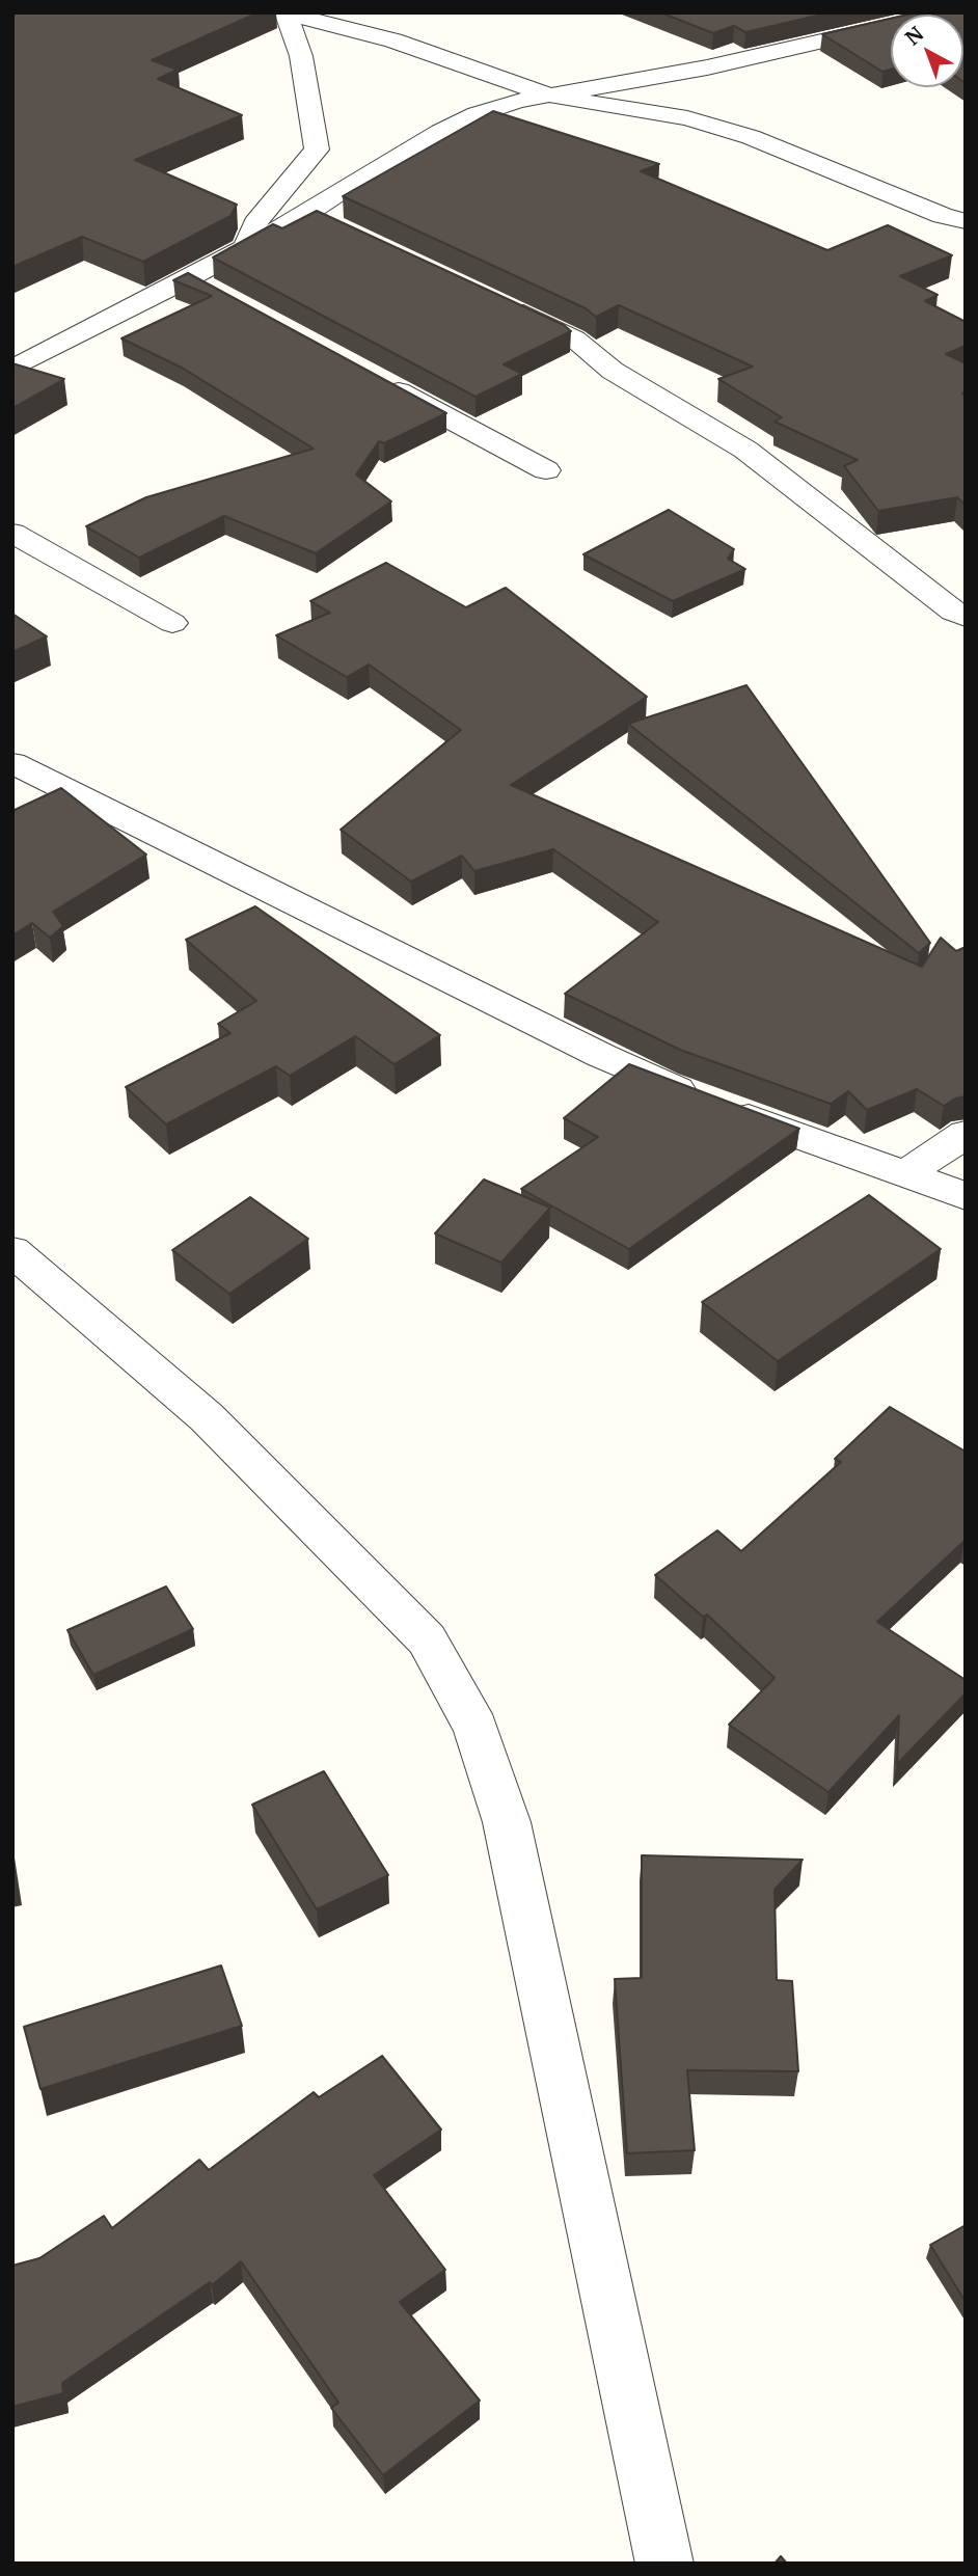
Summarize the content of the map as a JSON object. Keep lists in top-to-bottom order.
{
  "north": "top left"
}
